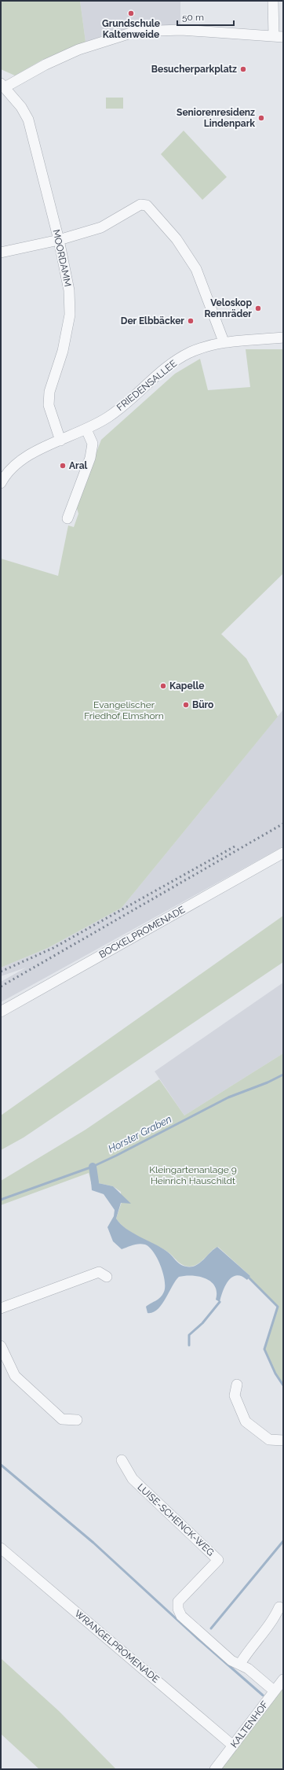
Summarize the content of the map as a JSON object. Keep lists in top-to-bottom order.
{
  "streets": {
    "street": [
      "MOORDAMM",
      "FRIEDENSALLEE",
      "BOCKELPROMENADE",
      "LUISE-SCHENCK-WEG",
      "WRANGELPROMENADE",
      "KALTENHOF"
    ]
  },
  "crossings": [
    ["MOORDAMM", "FRIEDENSALLEE"],
    ["LUISE-SCHENCK-WEG", "KALTENHOF"],
    ["WRANGELPROMENADE", "KALTENHOF"]
  ],
  "water": ["Horster Graben"],
  "parks": ["Evangelischer Friedhof Elmshorn", "Kleingartenanlage 9 Heinrich Hauschildt"],
  "places": [
    "Grundschule Kaltenweide",
    "Besucherparkplatz",
    "Seniorenresidenz Lindenpark",
    "Veloskop Rennräder",
    "Der Elbbäcker",
    "Aral",
    "Kapelle",
    "Büro"
  ],
  "scale_bar": "50 m"
}
